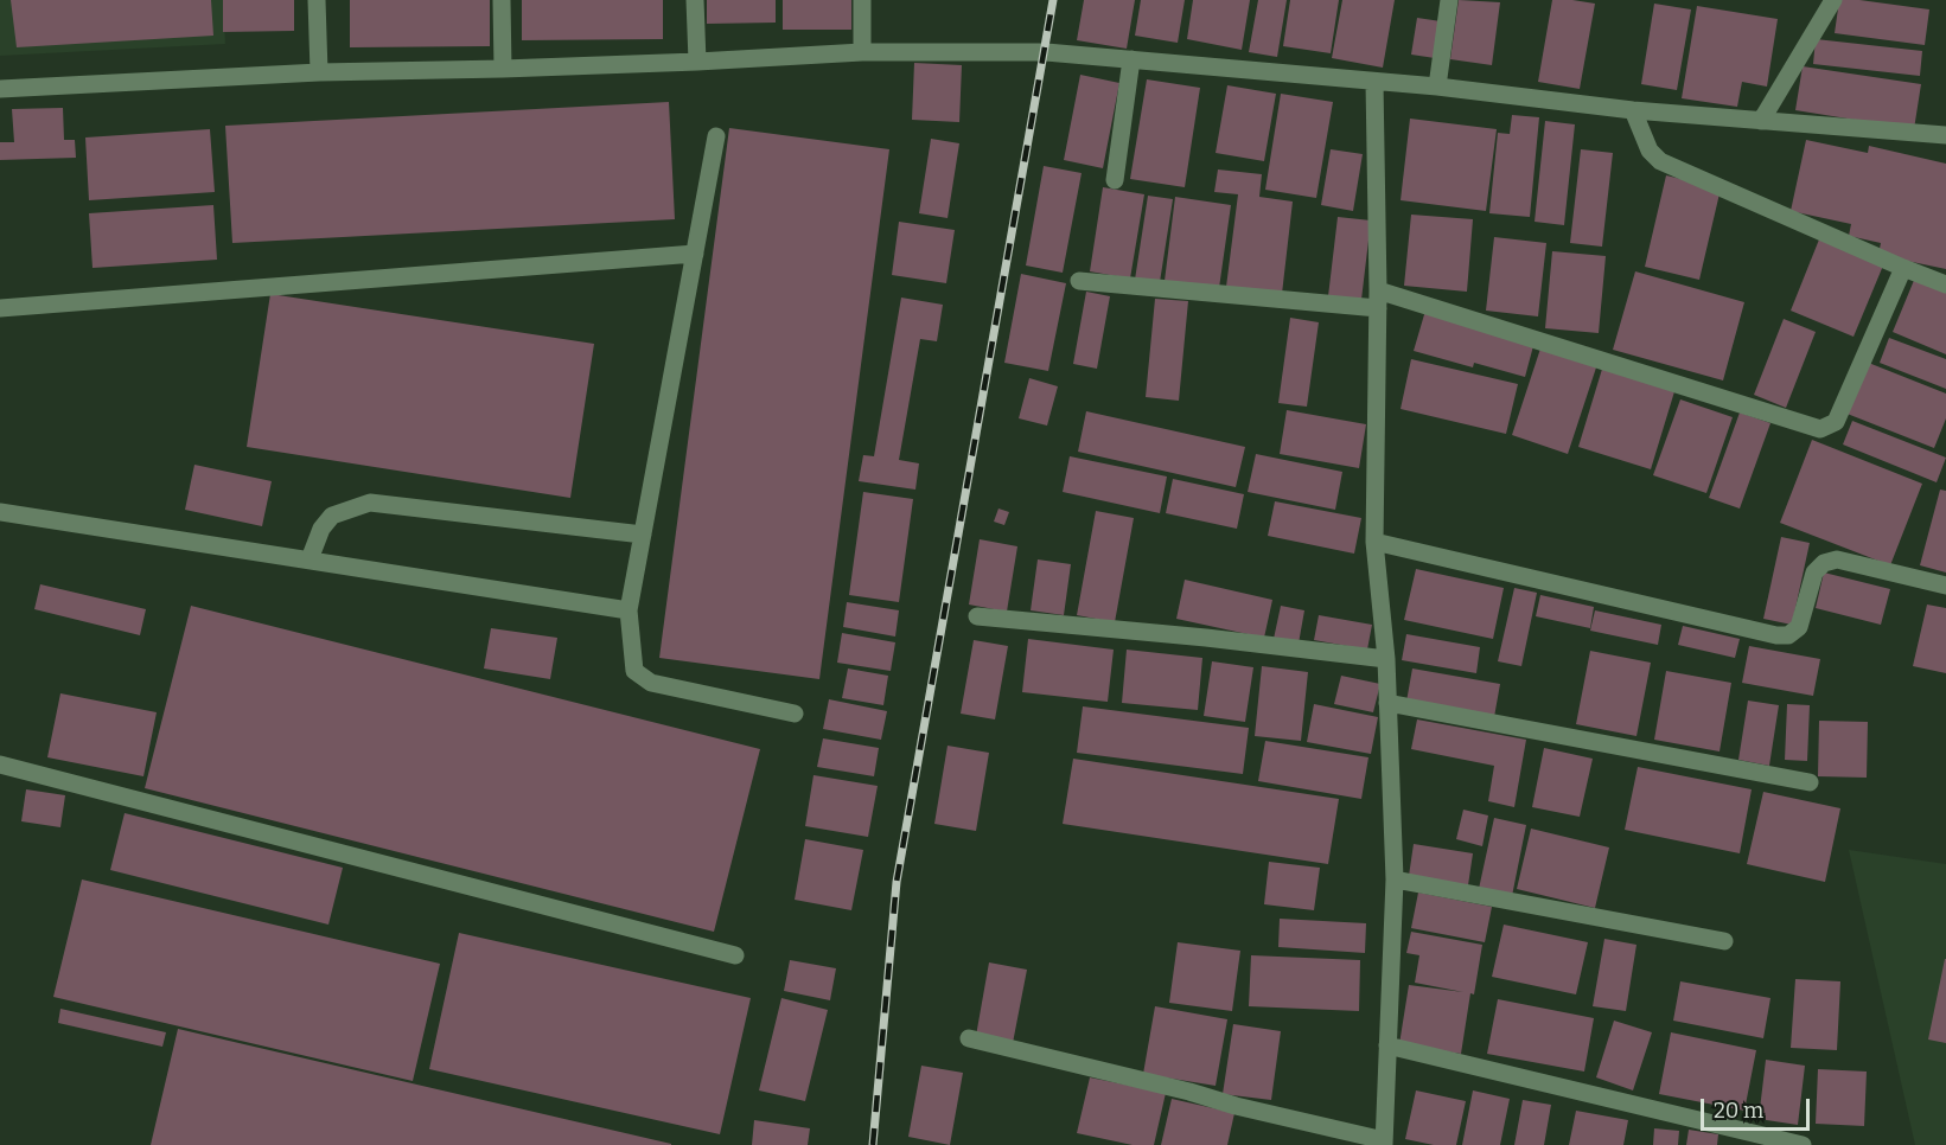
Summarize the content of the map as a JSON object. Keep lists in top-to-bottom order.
{
  "scale_bar": "20 m"
}
